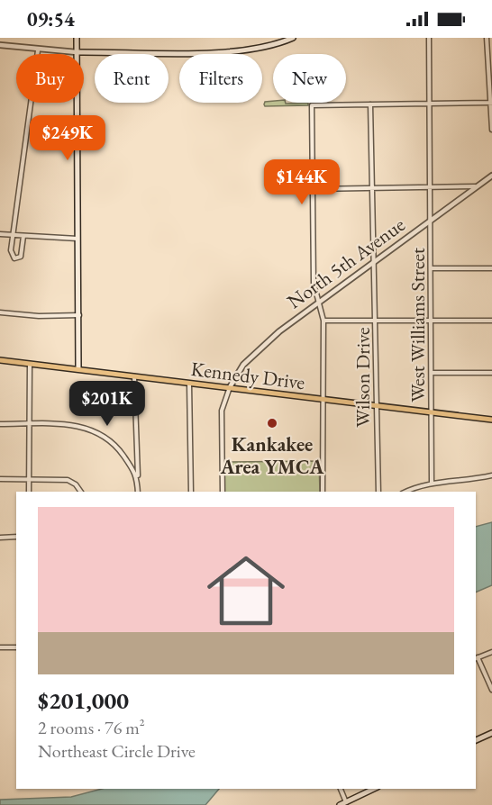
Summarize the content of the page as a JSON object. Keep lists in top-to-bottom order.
{
  "streets": {
    "main road": ["Kennedy Drive"],
    "street": ["North 5th Avenue", "West Williams Street", "Wilson Drive"]
  },
  "crossings": [
    ["North 5th Avenue", "West Williams Street"],
    ["North 5th Avenue", "Kennedy Drive"],
    ["North 5th Avenue", "Wilson Drive"],
    ["West Williams Street", "Kennedy Drive"],
    ["Kennedy Drive", "Wilson Drive"]
  ],
  "places": ["Kankakee Area YMCA"],
  "page": {
    "status": "09:54",
    "chip": [
      "Buy",
      "Rent",
      "Filters",
      "New"
    ],
    "price": ["$249K", "$144K", "$201K"],
    "list": [
      {
        "name": "$201,000",
        "note": "2 rooms · 76 m² · Northeast Circle Drive"
      }
    ]
  }
}
